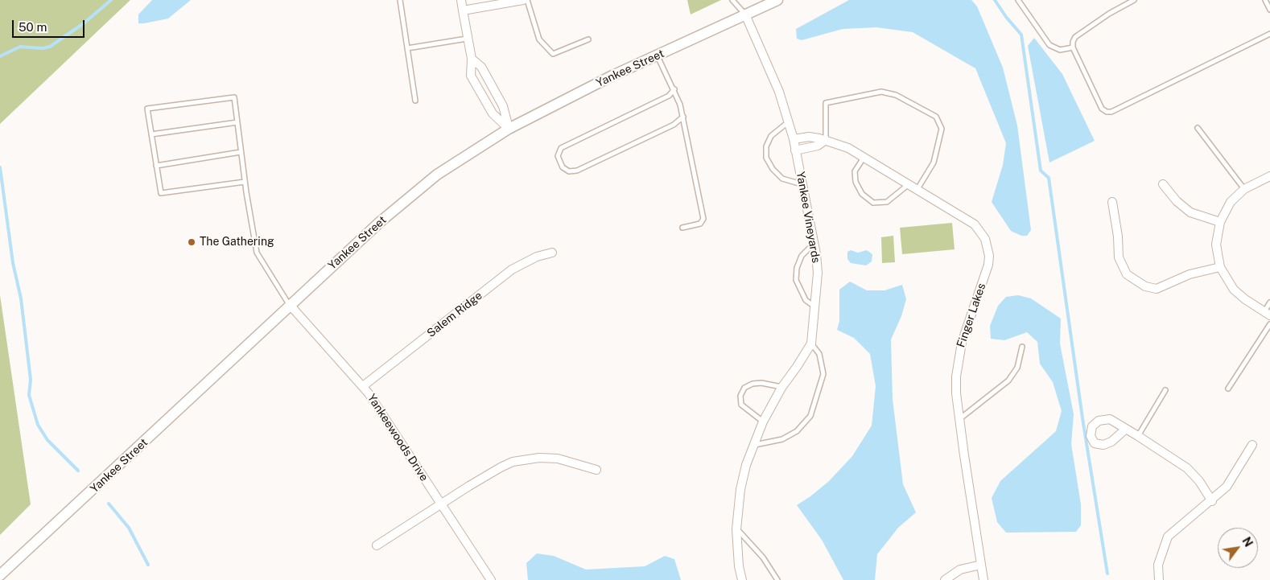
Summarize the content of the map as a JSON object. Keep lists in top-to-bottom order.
{
  "streets": {
    "street": [
      "Yankee Street",
      "Yankee Vineyards",
      "Salem Ridge",
      "Finger Lakes",
      "Yankeewoods Drive"
    ]
  },
  "crossings": [
    ["Yankee Street", "Yankee Vineyards"],
    ["Yankee Street", "Yankeewoods Drive"],
    ["Yankee Vineyards", "Finger Lakes"],
    ["Salem Ridge", "Yankeewoods Drive"]
  ],
  "places": ["The Gathering"],
  "scale_bar": "50 m",
  "north": "top right"
}
